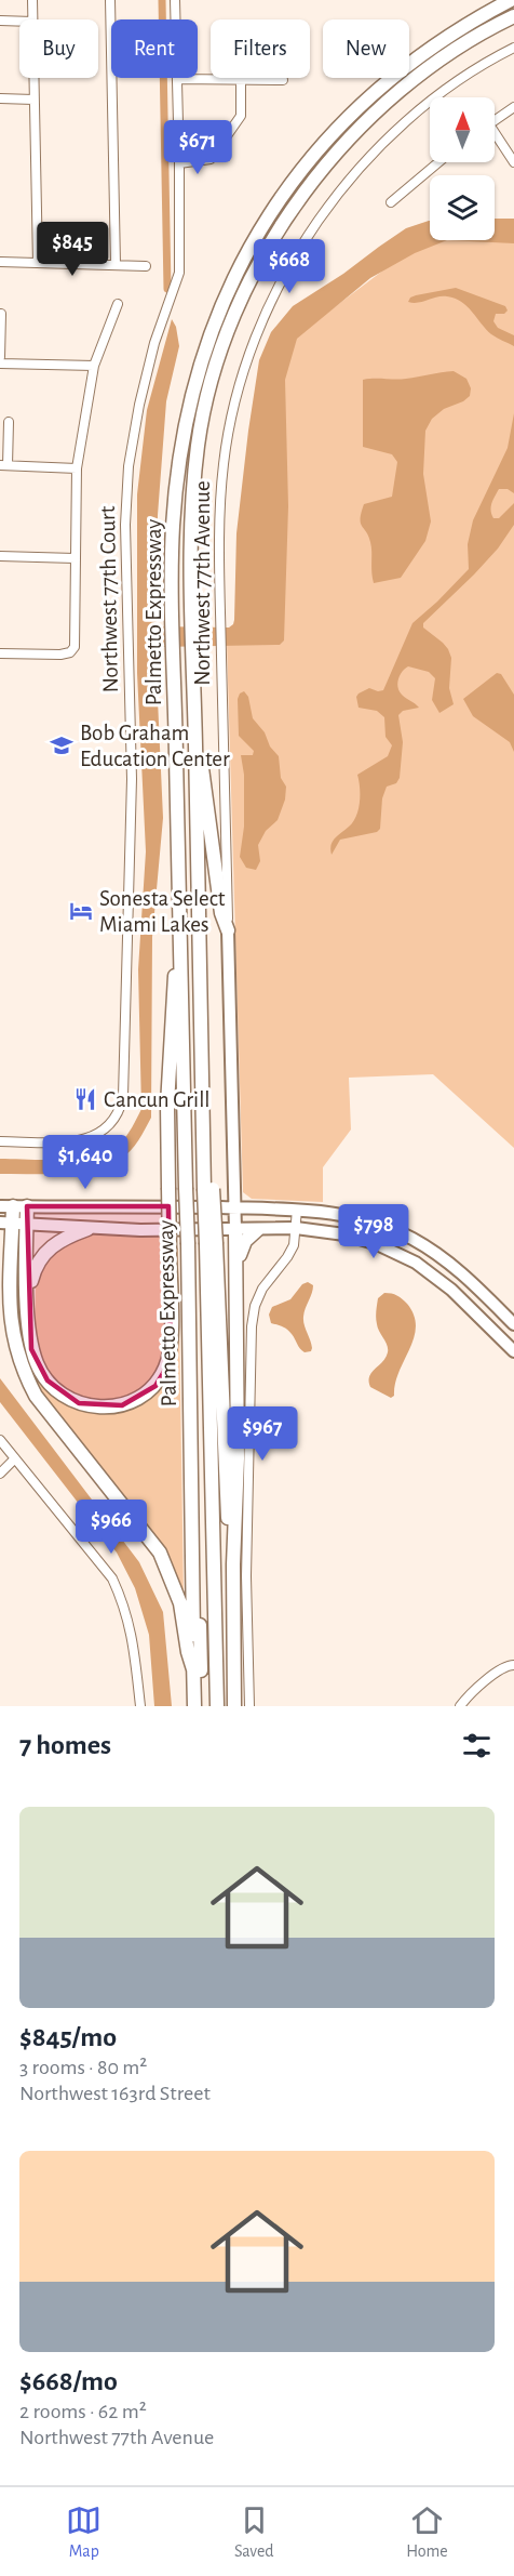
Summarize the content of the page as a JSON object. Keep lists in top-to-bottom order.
{
  "streets": {
    "highway": ["Palmetto Expressway"],
    "main road": ["Northwest 77th Avenue"],
    "street": ["Northwest 77th Court"]
  },
  "places": {
    "school or university": ["Bob Graham Education Center"],
    "hotel": ["Sonesta Select Miami Lakes"],
    "restaurant": ["Cancun Grill"]
  },
  "north": "top",
  "page": {
    "chip": [
      "Buy",
      "Rent",
      "Filters",
      "New"
    ],
    "price": [
      "$671",
      "$845",
      "$668",
      "$1,640",
      "$798",
      "$967",
      "$966"
    ],
    "heading": "7 homes",
    "list": [
      {
        "name": "$845/mo",
        "note": "3 rooms · 80 m² · Northwest 163rd Street"
      },
      {
        "name": "$668/mo",
        "note": "2 rooms · 62 m² · Northwest 77th Avenue"
      }
    ],
    "tabs": ["Map", "Saved", "Home"]
  }
}
